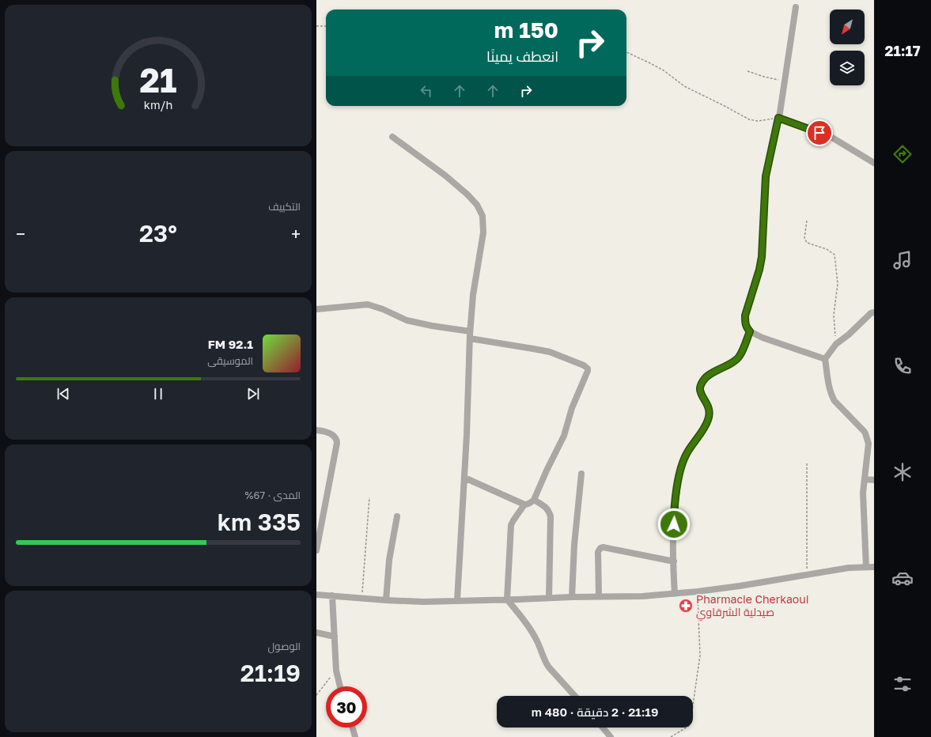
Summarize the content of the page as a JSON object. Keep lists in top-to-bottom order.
{
  "places": {
    "pharmacy": ["Pharmacie Cherkaoui صيدلية الشرقاوي"]
  },
  "north": "bottom left",
  "page": {
    "tabs": "21:17",
    "turn": ["150 m", "انعطف يمينًا"],
    "tile": [
      "التكييف",
      ["المدى · 67%", "335 km"],
      ["الوصول", "21:19"]
    ],
    "heat": ["−", "23°", "+"],
    "song": ["92.1 FM", "الموسيقى"],
    "limit": "30",
    "trip": "21:19 · 2 دقيقة · 480 m",
    "gauge": ["21", "km/h"]
  }
}
